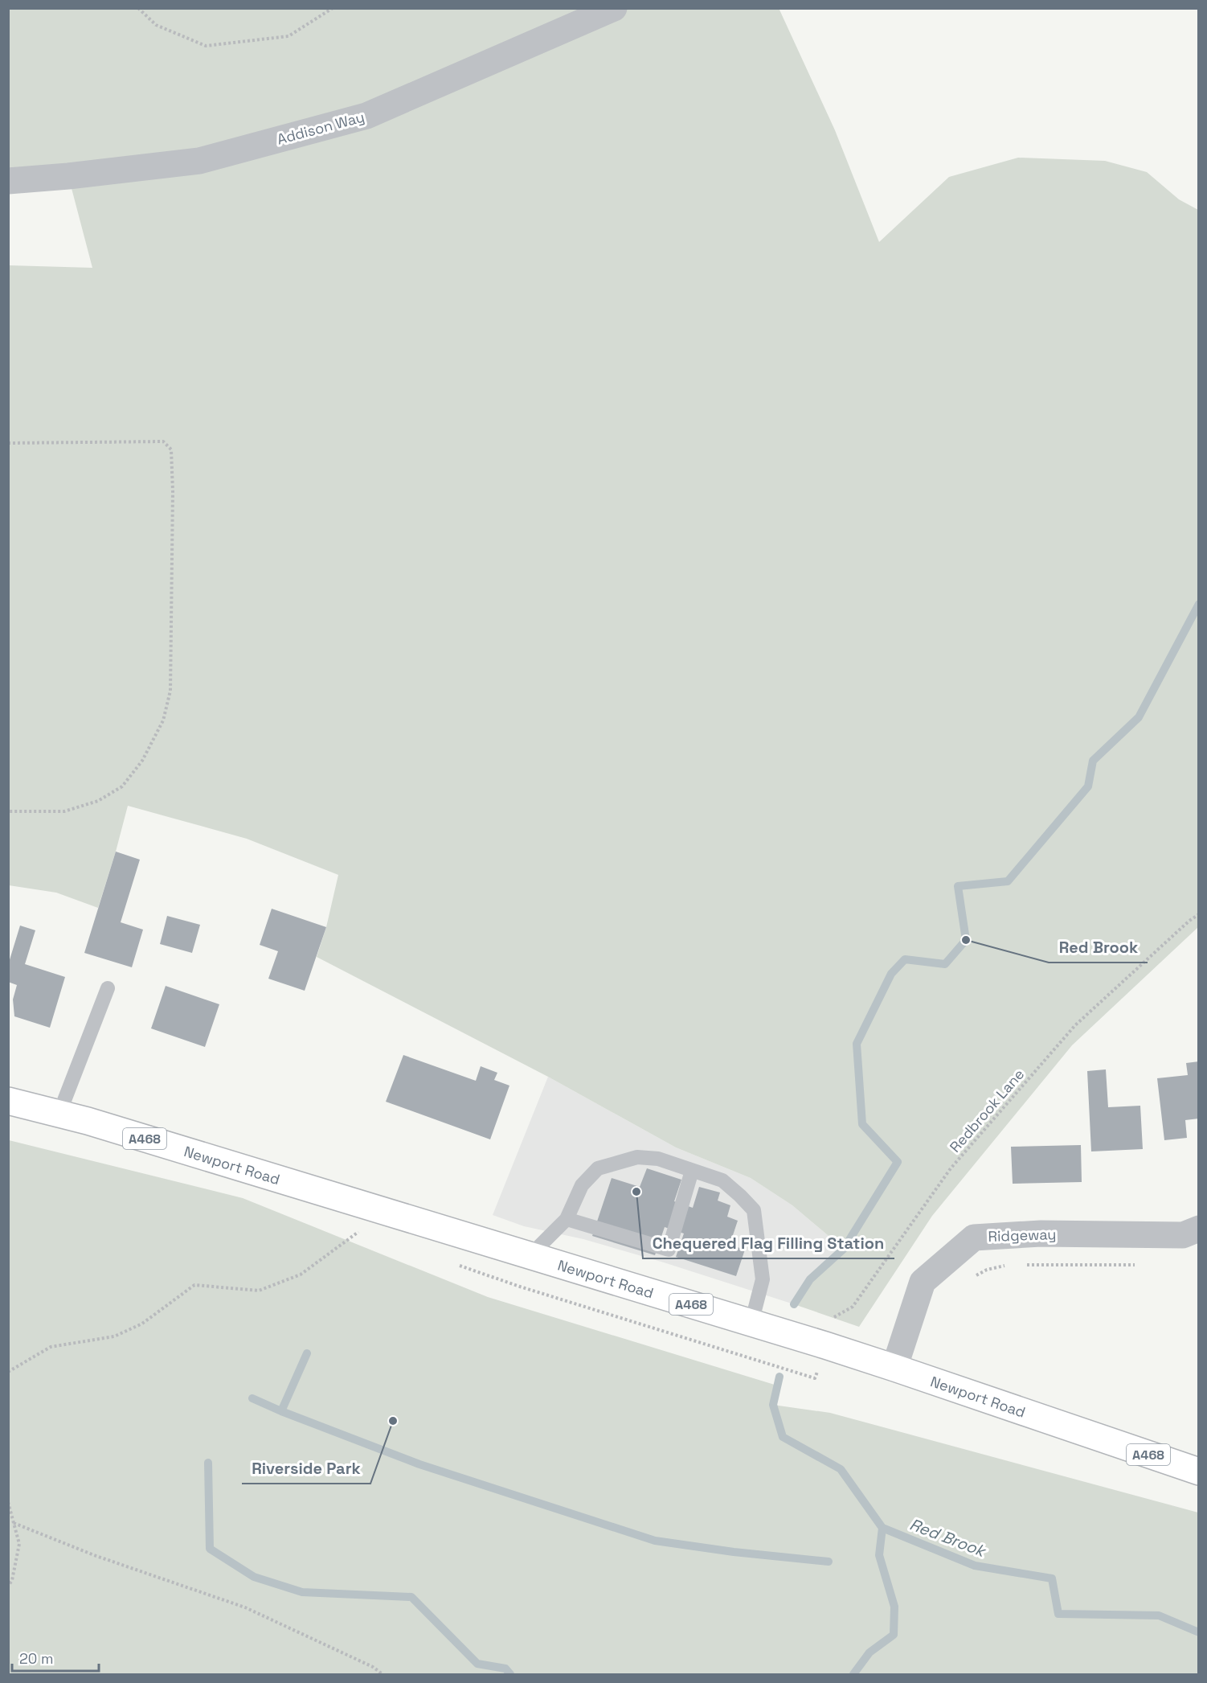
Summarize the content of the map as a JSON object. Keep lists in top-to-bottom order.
{
  "streets": {
    "main road": ["A468", "Newport Road"],
    "street": ["Addison Way", "Ridgeway"],
    "path": ["Redbrook Lane"]
  },
  "crossings": [
    ["Redbrook Lane", "Newport Road"],
    ["Newport Road", "Ridgeway"]
  ],
  "water": ["Red Brook"],
  "places": ["Red Brook", "Chequered Flag Filling Station", "Riverside Park"],
  "scale_bar": "20 m"
}
